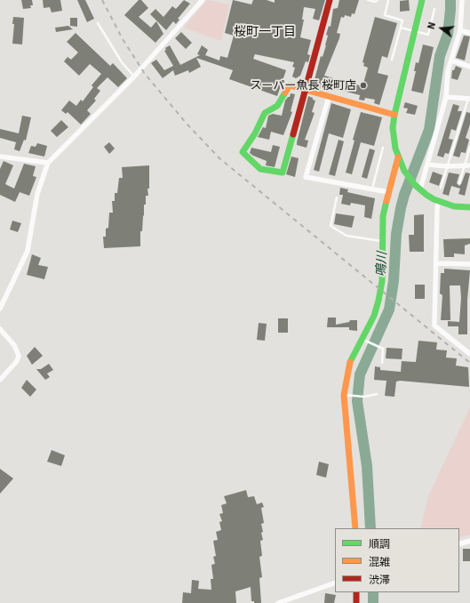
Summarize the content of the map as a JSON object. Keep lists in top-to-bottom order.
{
  "districts": ["桜町一丁目"],
  "water": ["鳴川"],
  "places": ["スーパー魚長 桜町店"],
  "legend": ["順調", "混雑", "渋滞"],
  "north": "left"
}
